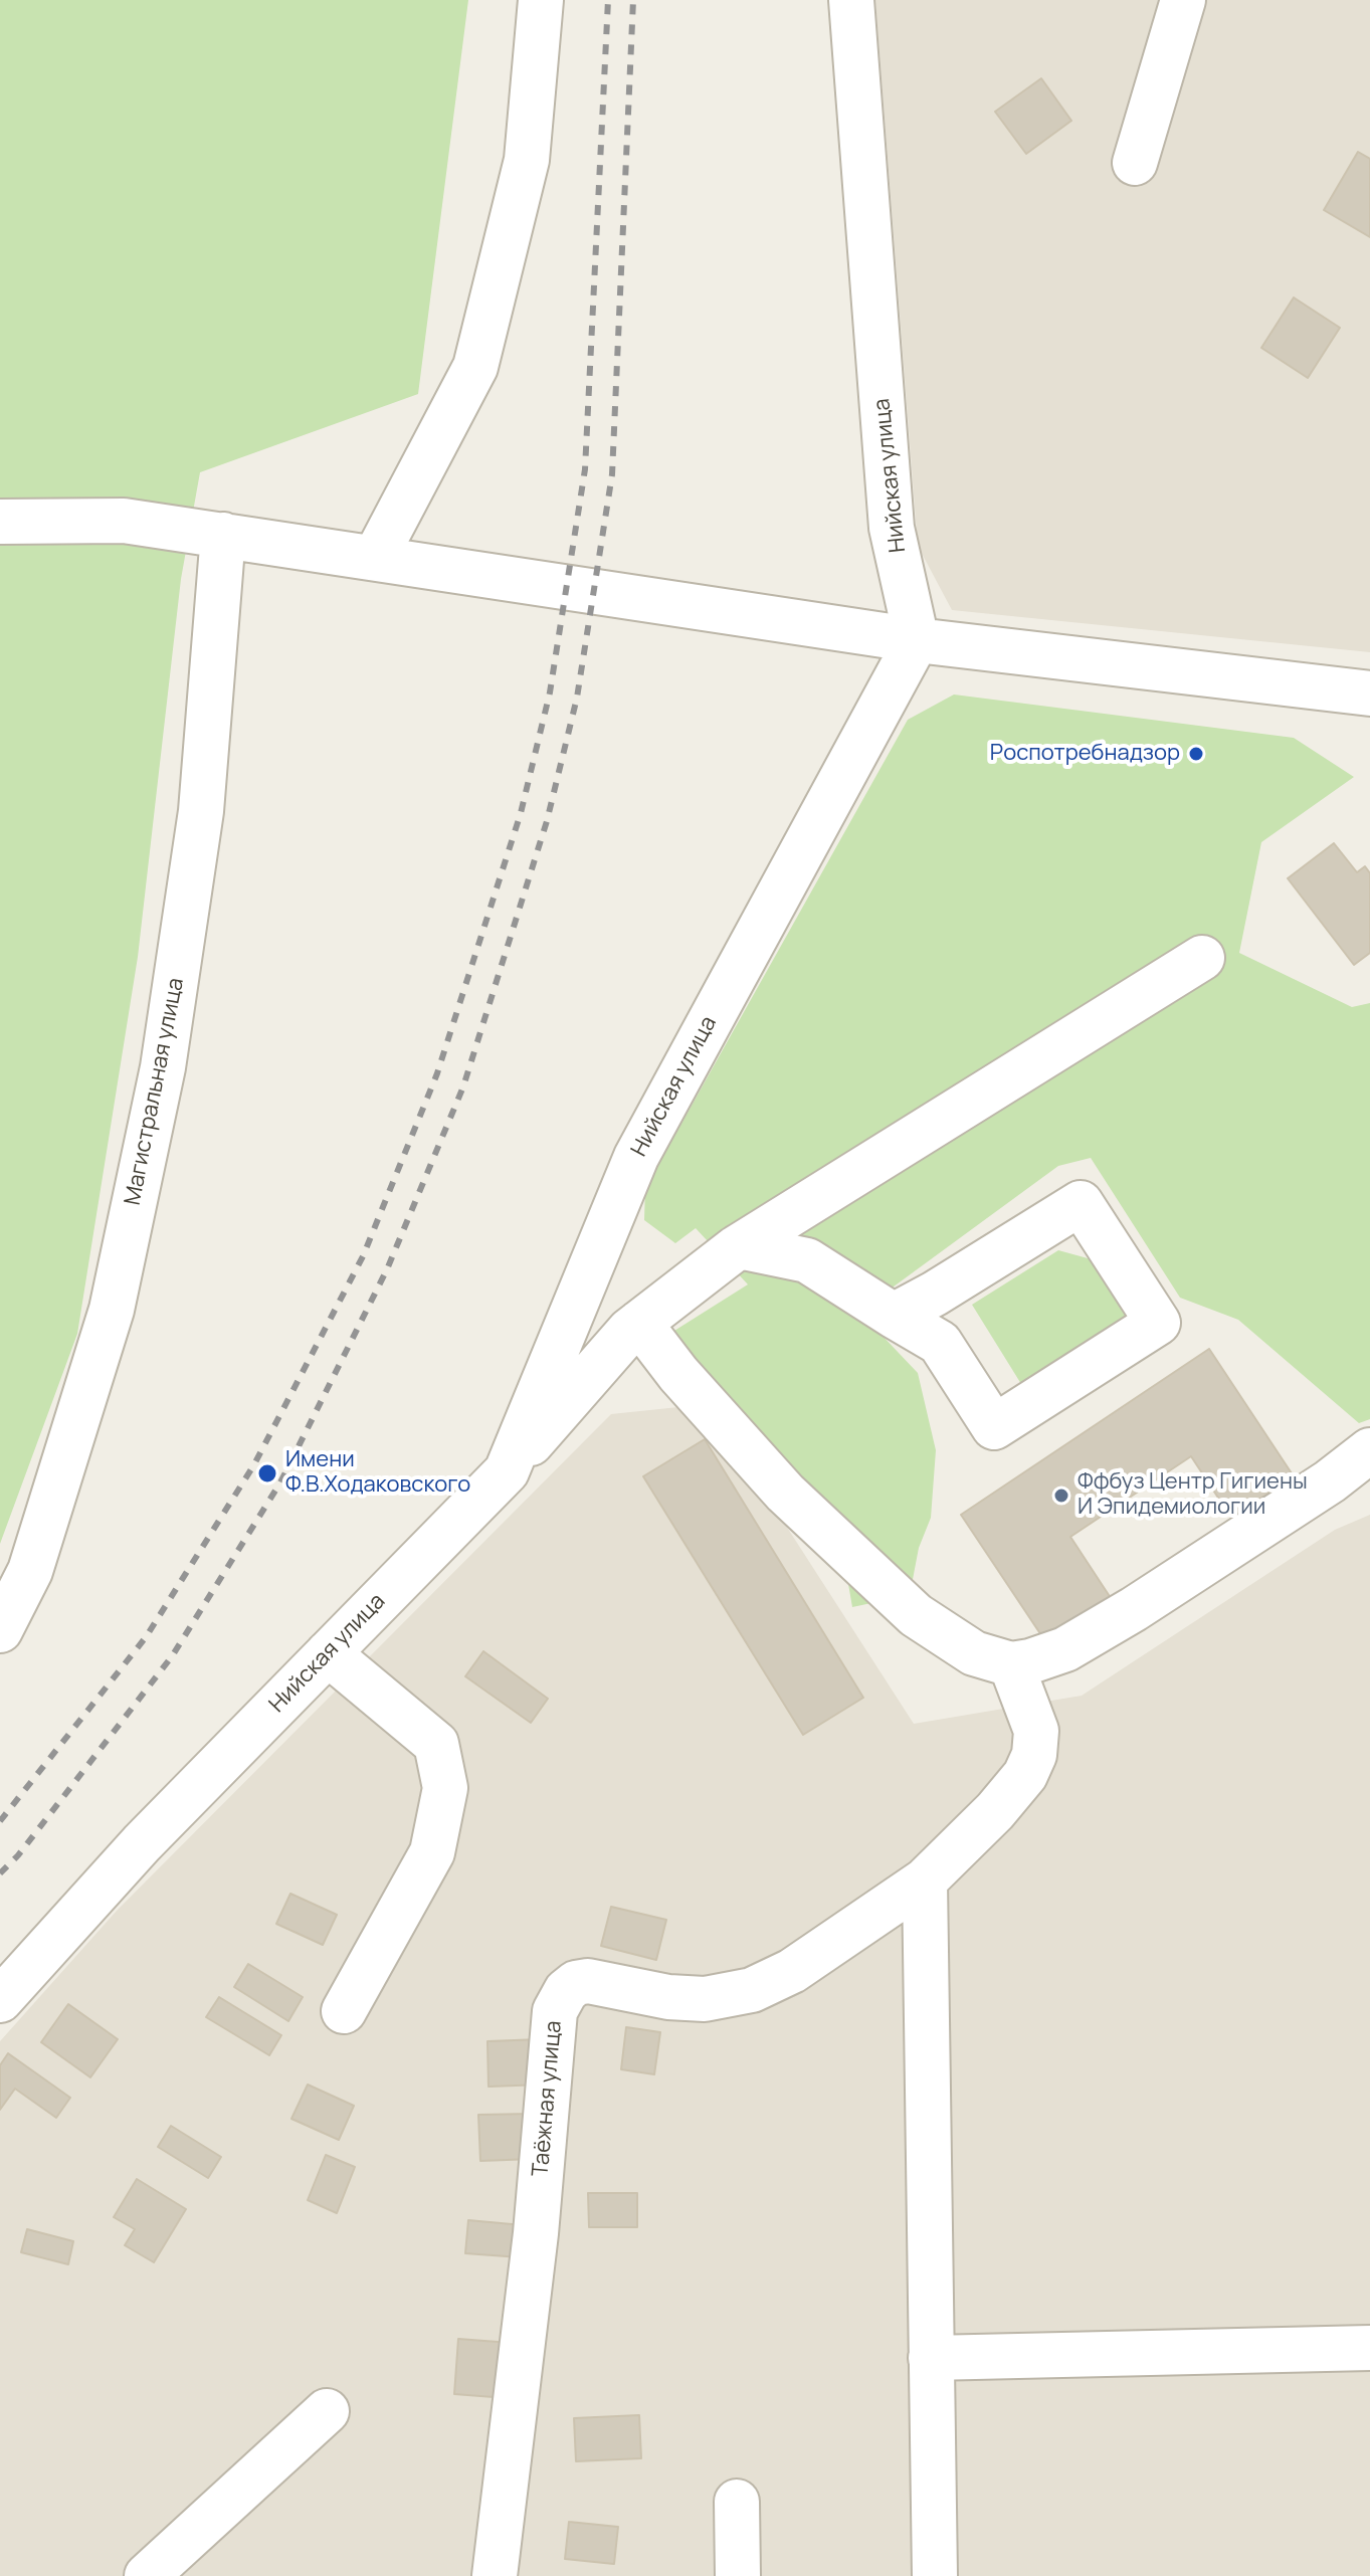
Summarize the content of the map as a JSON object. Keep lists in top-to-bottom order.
{
  "streets": {
    "street": ["Нийская улица", "Магистральная улица", "Таёжная улица"]
  },
  "places": ["Роспотребнадзор", "Имени Ф.В.Ходаковского", "Ффбуз Центр Гигиены И Эпидемиологии"]
}
